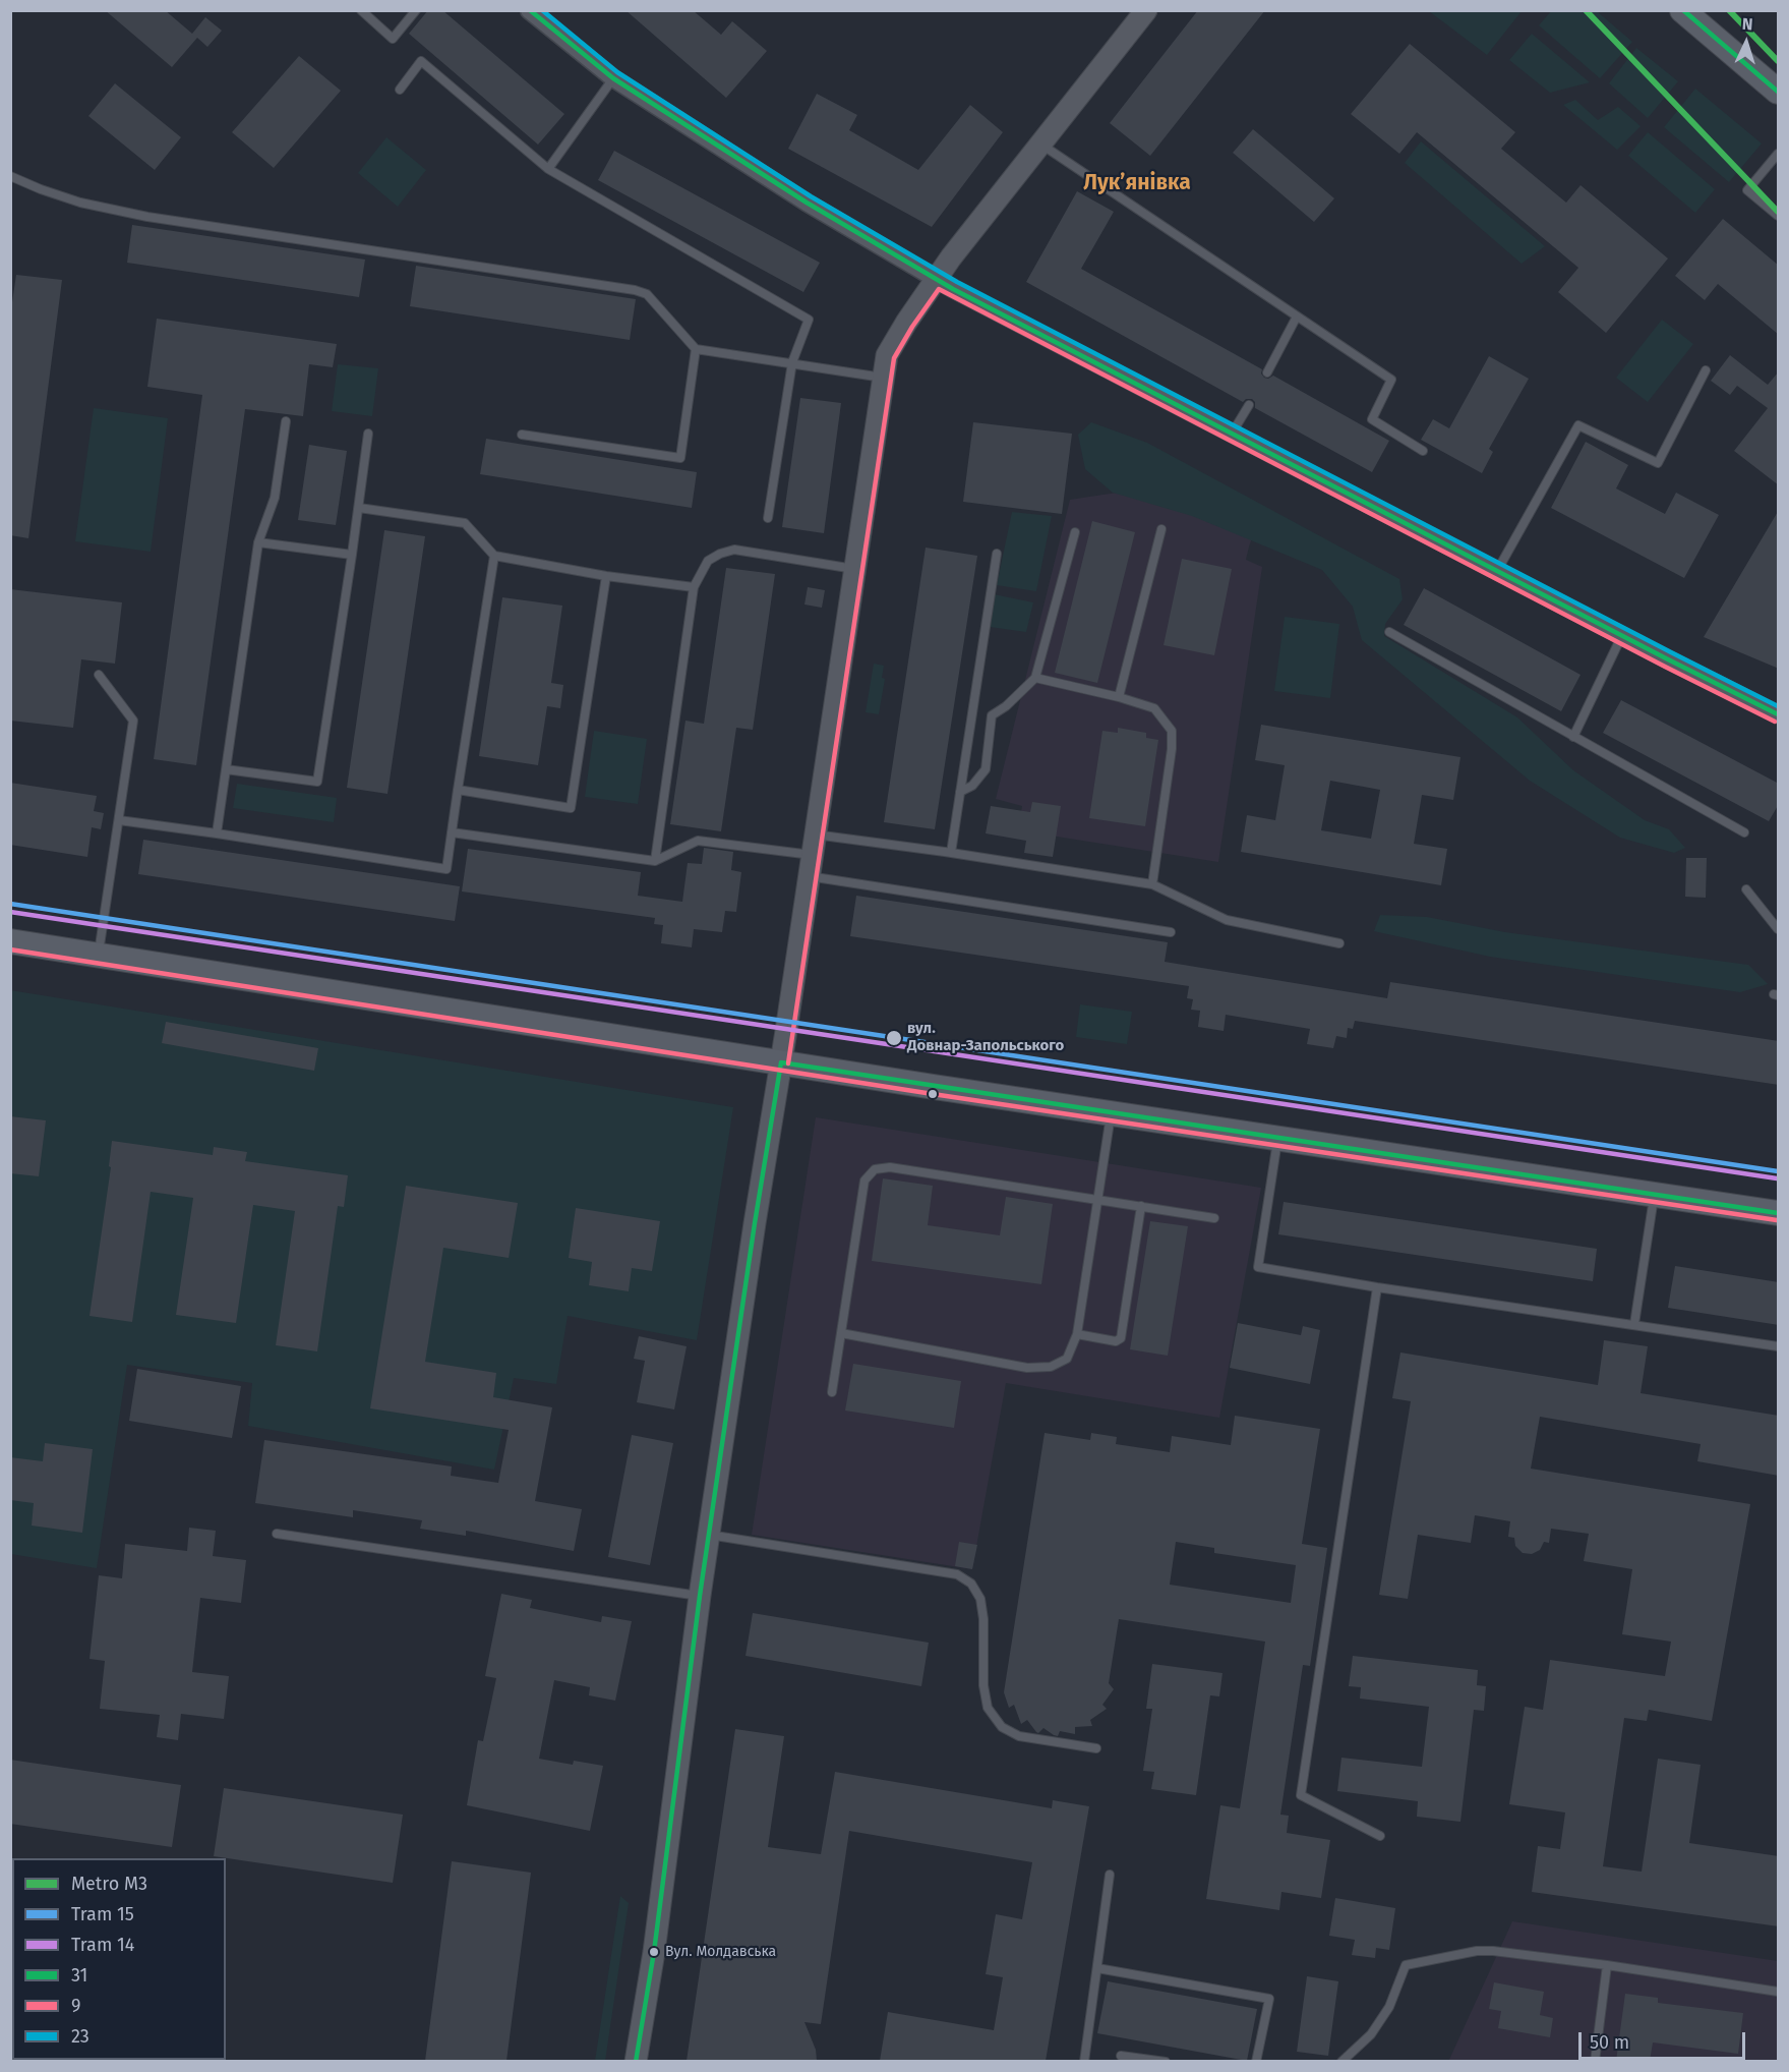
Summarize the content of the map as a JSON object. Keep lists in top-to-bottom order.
{
  "districts": ["Лукʼянівка"],
  "places": ["вул. Довнар-Запольського", "Вул. Молдавська"],
  "lines": [
    "metro line M3",
    "transit line 31",
    "transit line 23",
    "transit line 9",
    "tram line 15",
    "tram line 14"
  ],
  "legend": [
    "Metro M3",
    "Tram 15",
    "Tram 14",
    "31",
    "9",
    "23"
  ],
  "scale_bar": "50 m",
  "north": "top"
}
